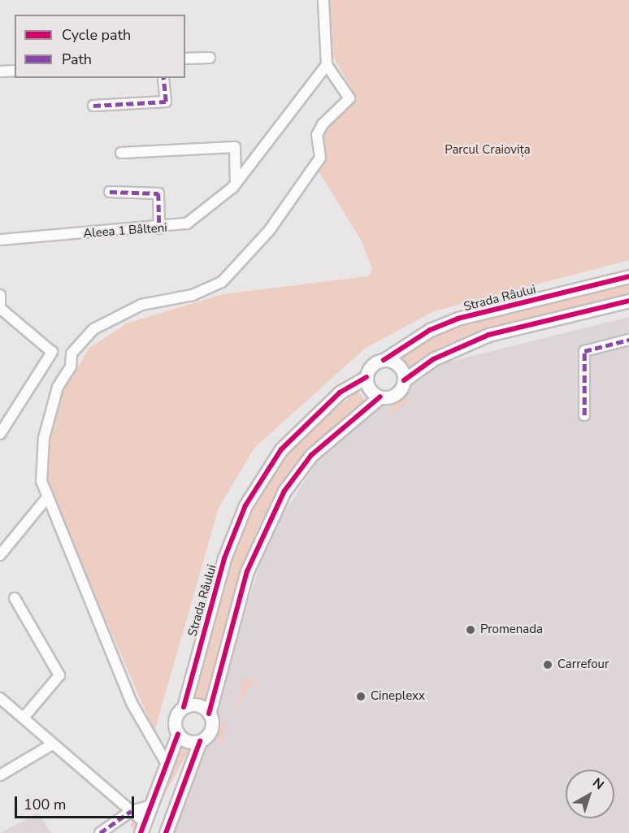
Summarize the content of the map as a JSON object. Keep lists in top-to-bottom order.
{
  "streets": {
    "main road": ["Strada Râului"],
    "street": ["Aleea 1 Bâlteni"]
  },
  "parks": ["Parcul Craiovița"],
  "places": ["Promenada", "Carrefour", "Cineplexx"],
  "legend": ["Cycle path", "Path"],
  "scale_bar": "100 m",
  "north": "top right"
}
